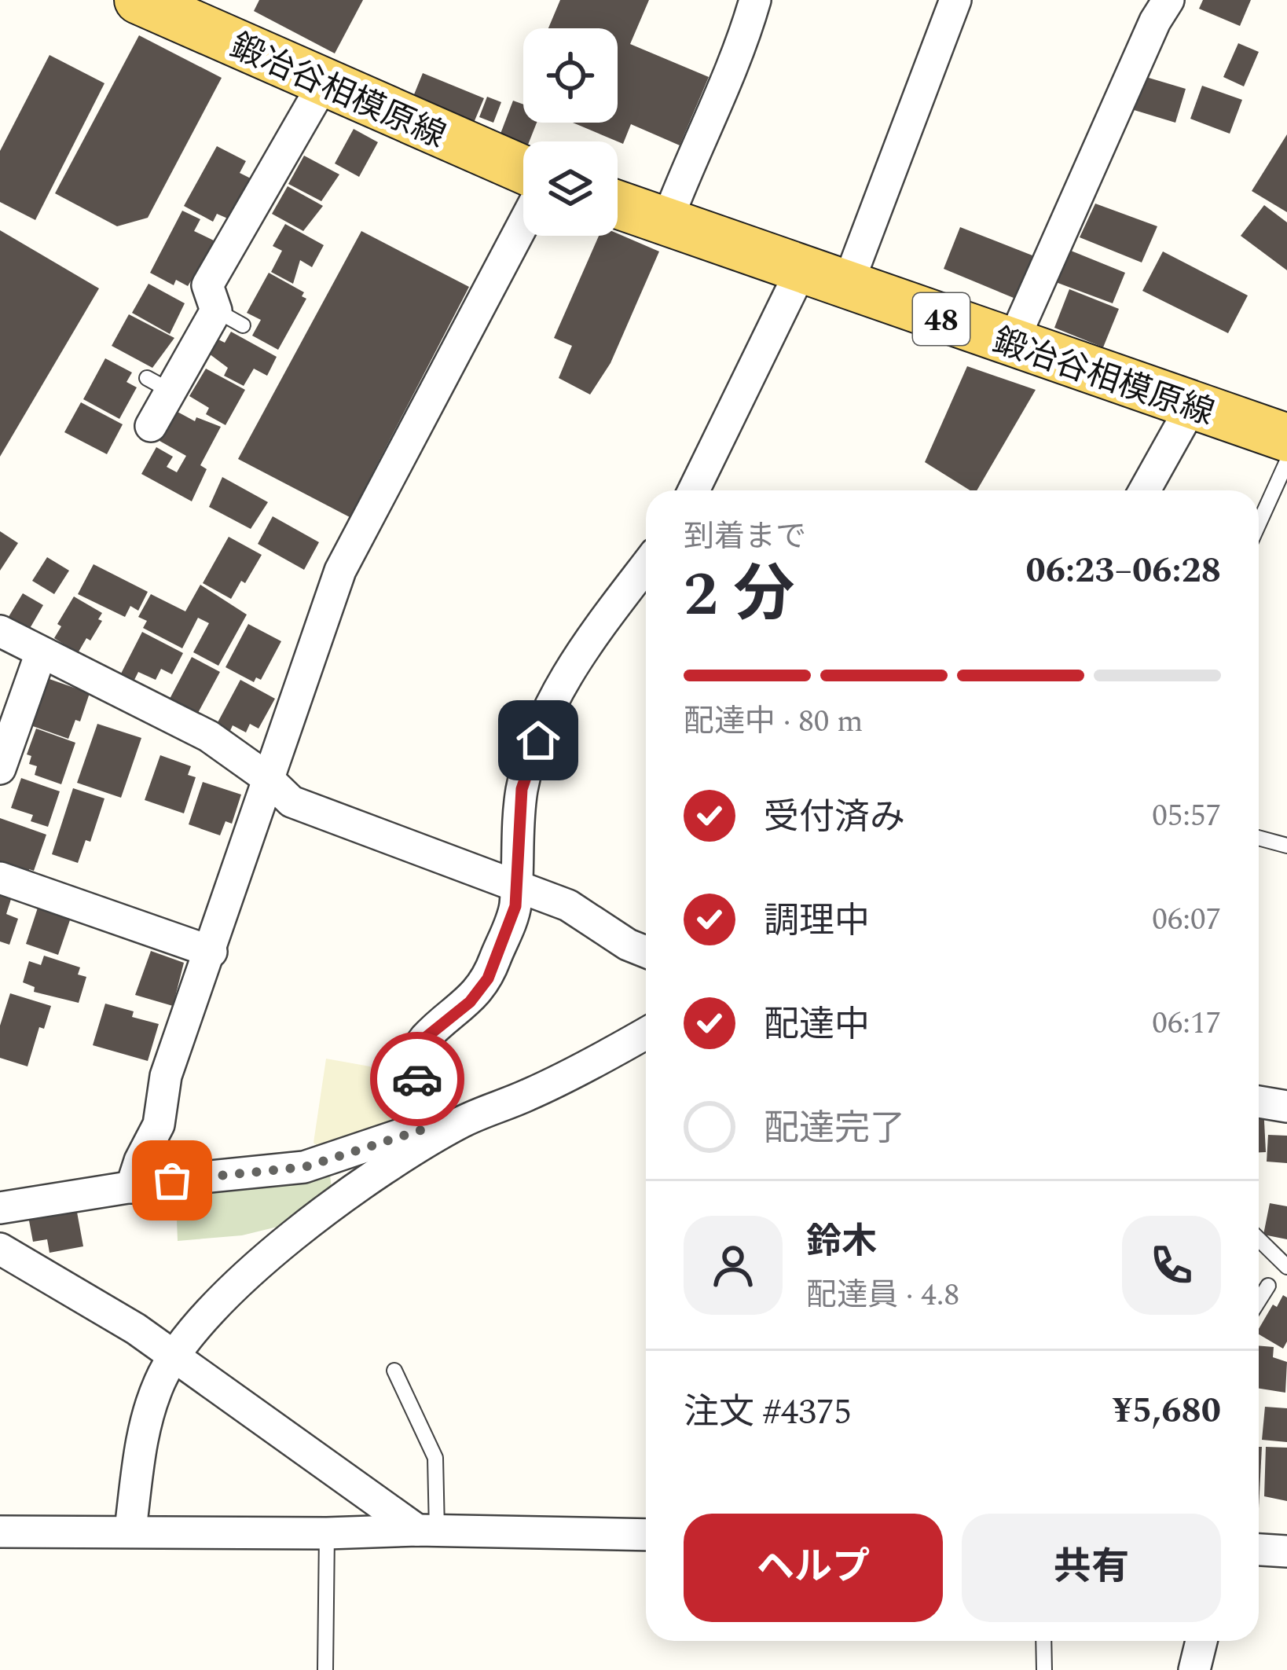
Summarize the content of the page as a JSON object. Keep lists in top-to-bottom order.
{
  "streets": {
    "main road": ["鍛冶谷相模原線", "48"]
  },
  "page": {
    "heading": ["2 分", "到着まで", "06:23–06:28"],
    "panel": [
      "鈴木",
      "配達員 · 4.8",
      "注文 #4375",
      "¥5,680"
    ],
    "bar": "配達中 · 80 m",
    "list": [
      ["受付済み", "05:57"],
      ["調理中", "06:07"],
      ["配達中", "06:17"],
      "配達完了"
    ],
    "buttons": ["ヘルプ", "共有"]
  }
}
